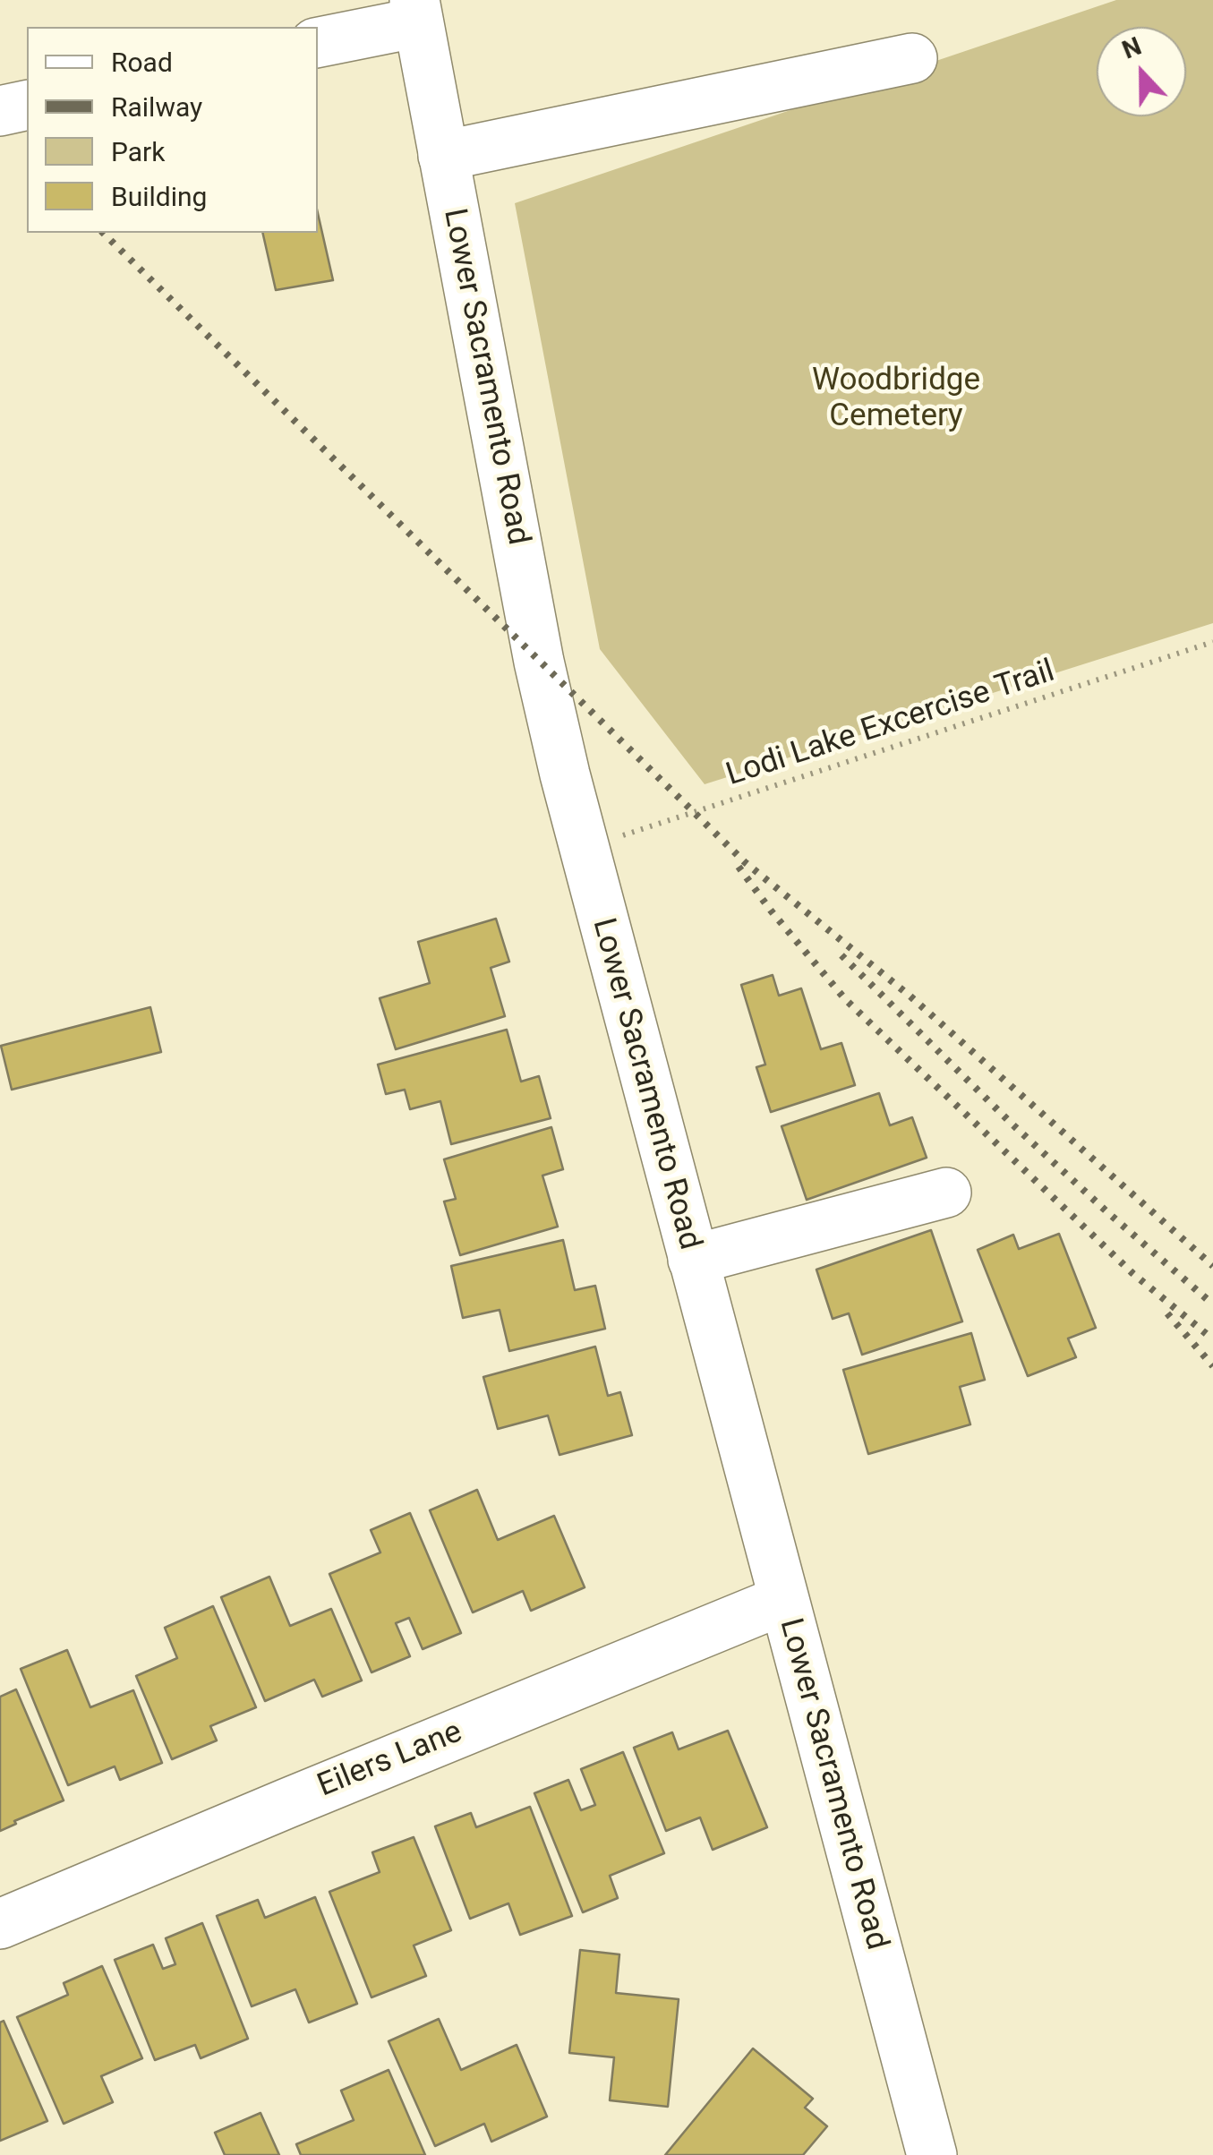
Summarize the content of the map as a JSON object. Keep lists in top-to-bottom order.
{
  "streets": {
    "main road": ["Lower Sacramento Road", "Eilers Lane"],
    "path": ["Lodi Lake Excercise Trail"]
  },
  "crossings": [
    ["Lower Sacramento Road", "Lodi Lake Excercise Trail"],
    ["Lower Sacramento Road", "Eilers Lane"]
  ],
  "parks": ["Woodbridge Cemetery"],
  "legend": [
    "Road",
    "Railway",
    "Park",
    "Building"
  ],
  "north": "top"
}
